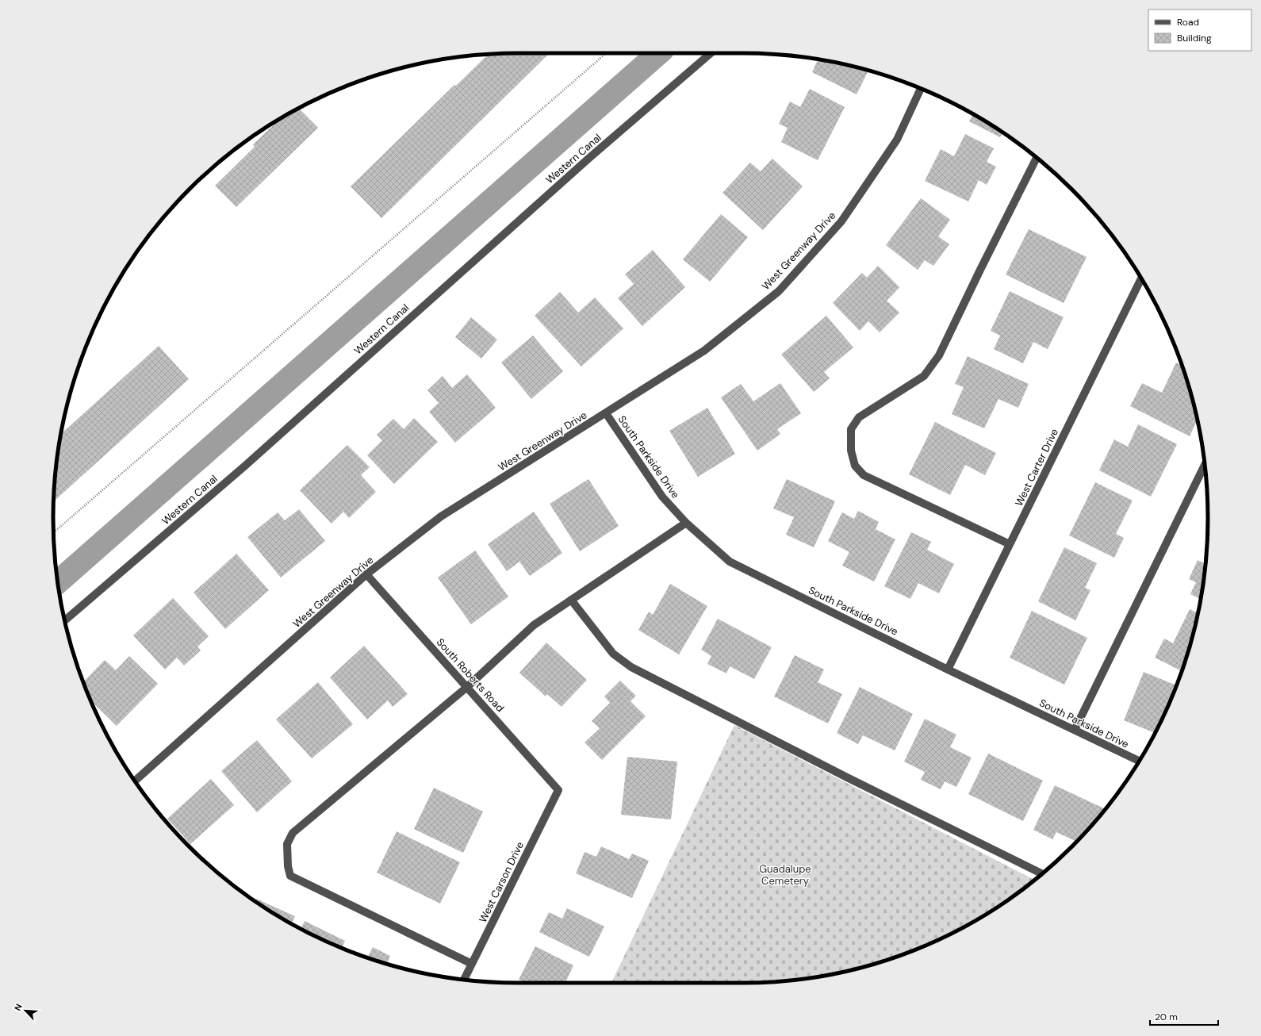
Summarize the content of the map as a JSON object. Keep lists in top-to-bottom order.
{
  "streets": {
    "street": [
      "Western Canal",
      "West Greenway Drive",
      "South Parkside Drive",
      "West Carter Drive",
      "South Roberts Road",
      "West Carson Drive"
    ]
  },
  "crossings": [
    ["West Greenway Drive", "South Parkside Drive"],
    ["West Greenway Drive", "South Roberts Road"],
    ["South Parkside Drive", "West Carter Drive"],
    ["South Roberts Road", "West Carson Drive"]
  ],
  "parks": ["Guadalupe Cemetery"],
  "legend": ["Road", "Building"],
  "scale_bar": "20 m",
  "north": "top left"
}
